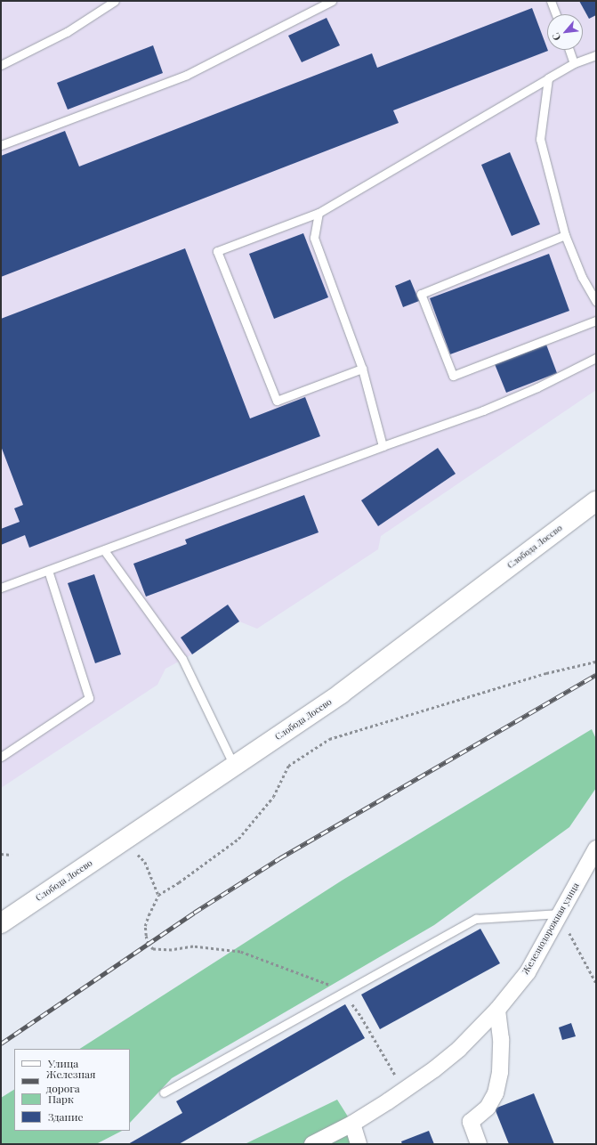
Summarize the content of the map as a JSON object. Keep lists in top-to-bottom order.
{
  "streets": {
    "main road": ["Слобода Лосево"],
    "street": ["Железнодорожная улица"]
  },
  "legend": [
    "Улица",
    "Железная дорога",
    "Парк",
    "Здание"
  ],
  "north": "bottom left"
}
